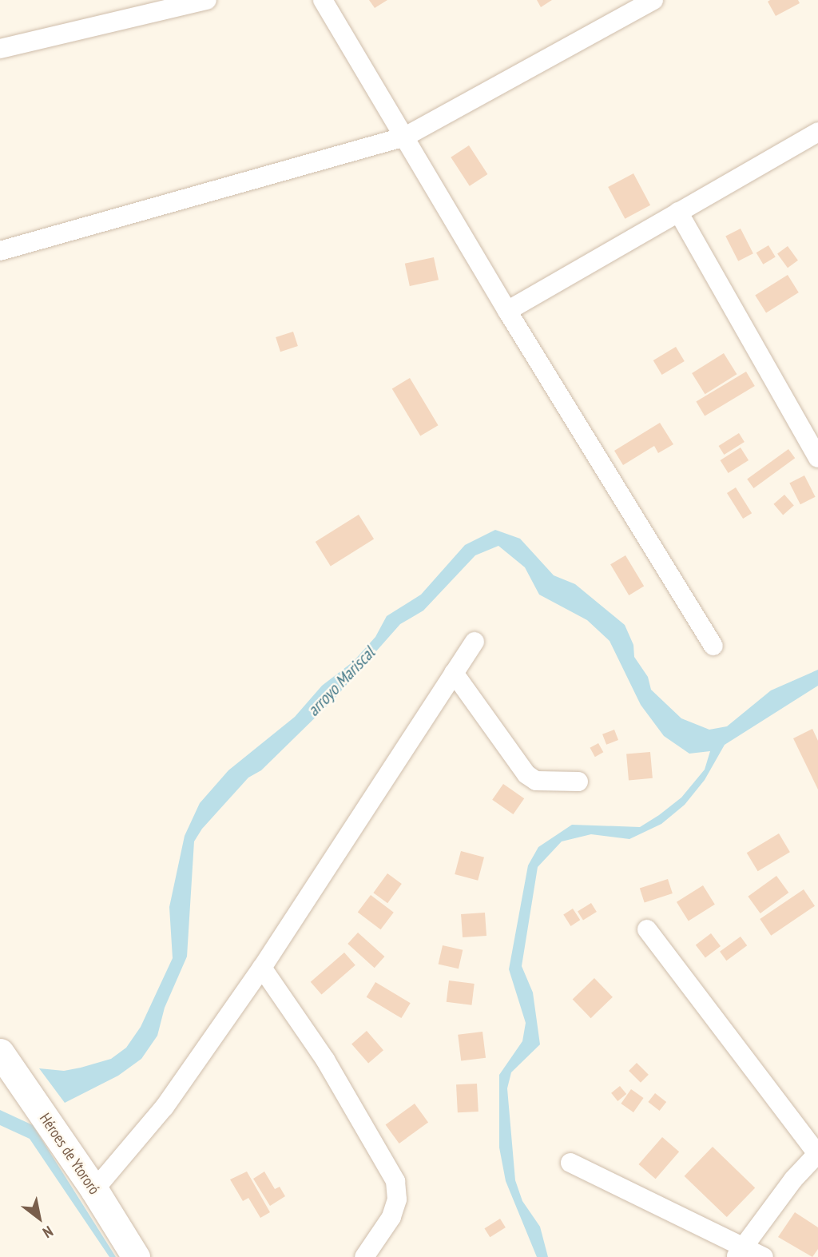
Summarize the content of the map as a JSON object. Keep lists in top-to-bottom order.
{
  "streets": {
    "main road": ["Héroes de Ytororó"]
  },
  "water": ["arroyo Mariscal"],
  "north": "bottom right"
}
